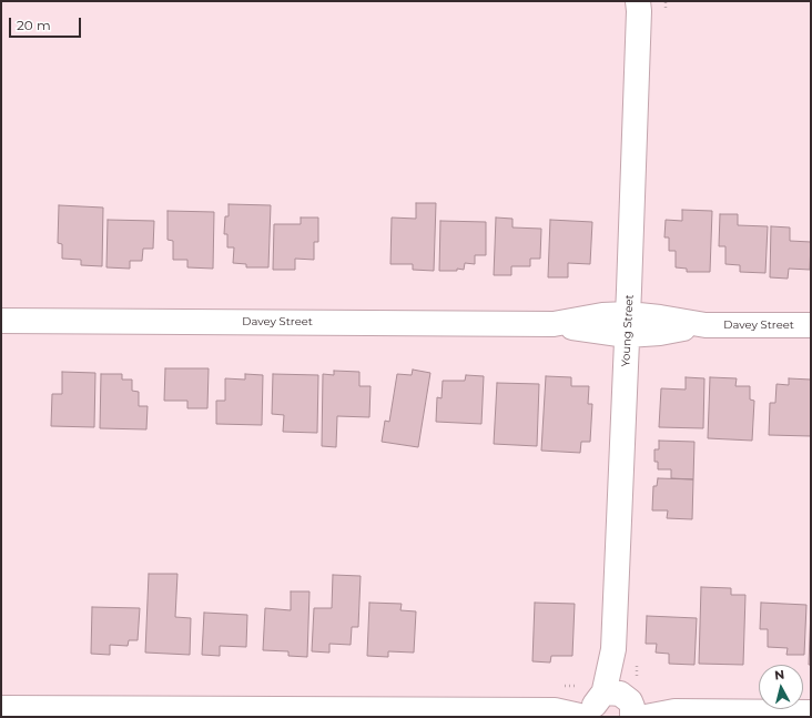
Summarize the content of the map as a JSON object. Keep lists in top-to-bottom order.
{
  "streets": {
    "street": ["Davey Street", "Young Street"]
  },
  "crossings": [
    ["Davey Street", "Young Street"]
  ],
  "scale_bar": "20 m",
  "north": "top"
}
